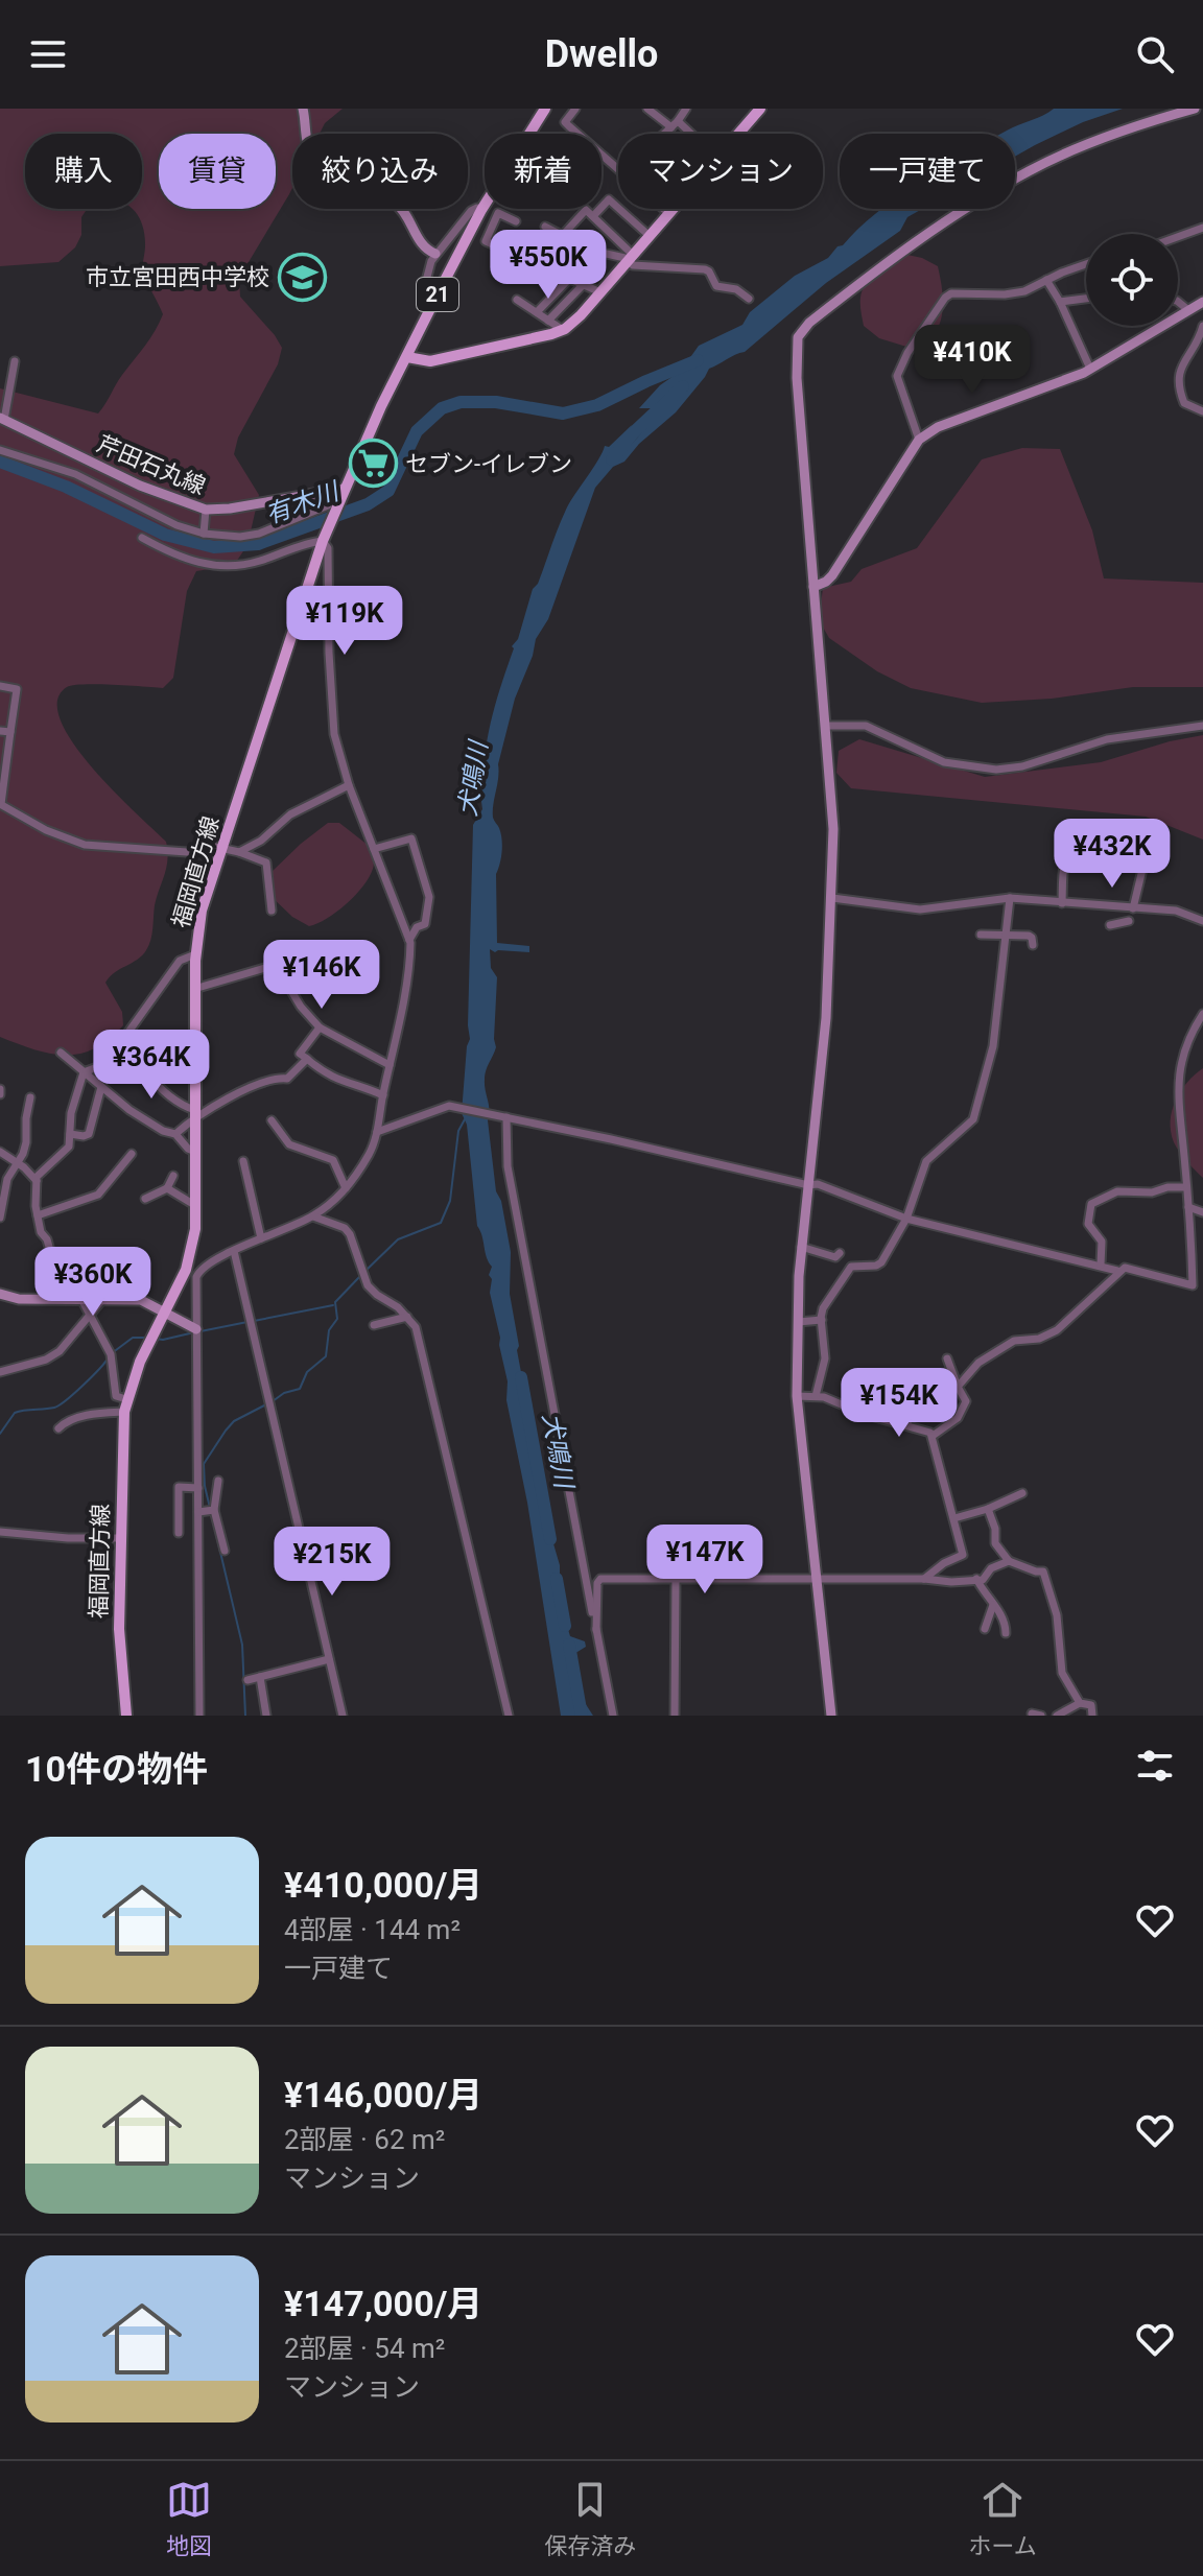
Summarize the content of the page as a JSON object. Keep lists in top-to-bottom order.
{
  "streets": {
    "main road": ["21", "福岡直方線"],
    "street": ["芹田石丸線"]
  },
  "crossings": [
    ["芹田石丸線", "福岡直方線"]
  ],
  "water": ["有木川", "犬鳴川"],
  "places": {
    "school or university": ["市立宮田西中学校"],
    "supermarket": ["セブン-イレブン"]
  },
  "page": {
    "header": "Dwello",
    "chip": [
      "購入",
      "賃貸",
      "絞り込み",
      "新着",
      "マンション",
      "一戸建て"
    ],
    "price": [
      "¥550K",
      "¥410K",
      "¥119K",
      "¥432K",
      "¥146K",
      "¥364K",
      "¥360K",
      "¥154K",
      "¥147K",
      "¥215K"
    ],
    "heading": "10件の物件",
    "list": [
      {
        "name": "¥410,000/月",
        "note": "4部屋 · 144 m² · 一戸建て"
      },
      {
        "name": "¥146,000/月",
        "note": "2部屋 · 62 m² · マンション"
      },
      {
        "name": "¥147,000/月",
        "note": "2部屋 · 54 m² · マンション"
      }
    ],
    "tabs": ["地図", "保存済み", "ホーム"]
  }
}
